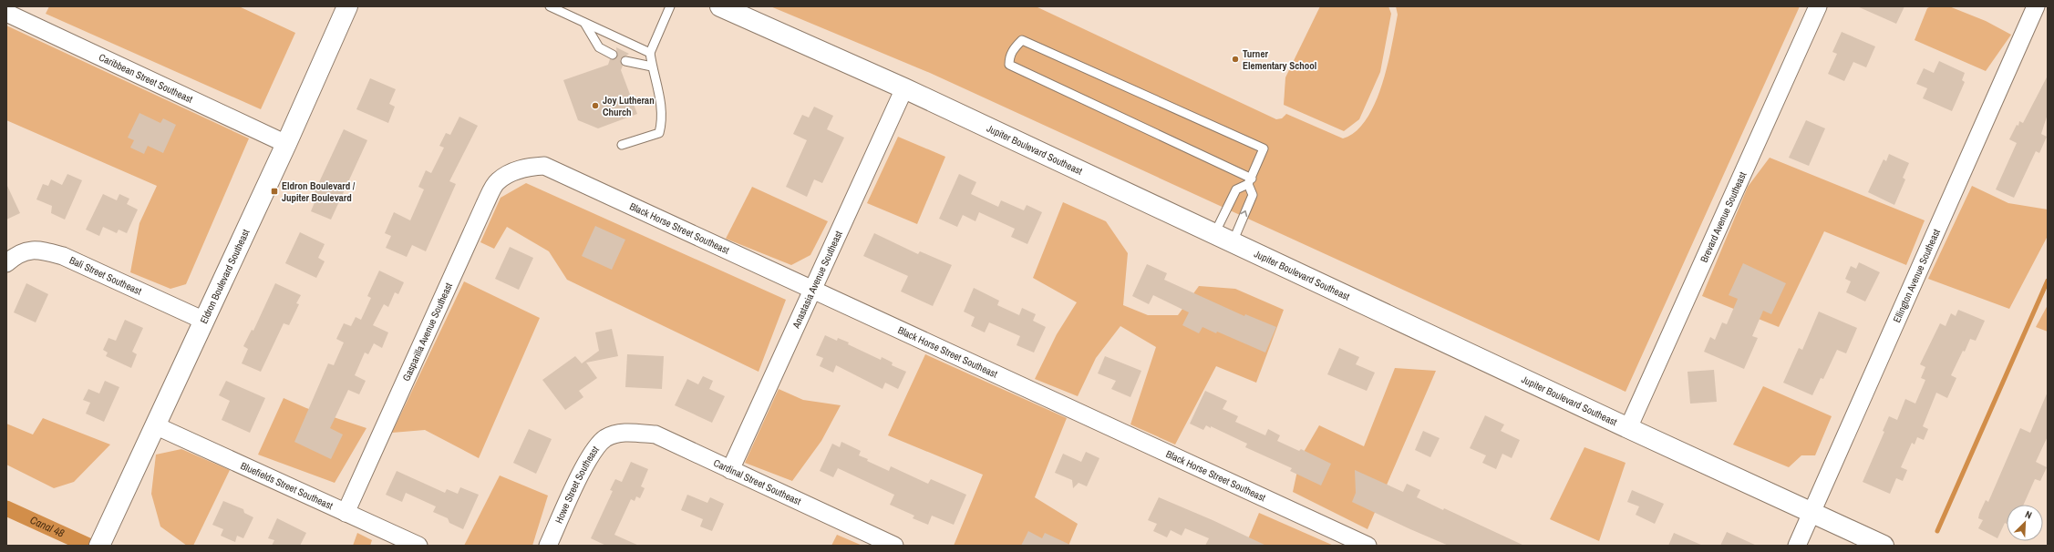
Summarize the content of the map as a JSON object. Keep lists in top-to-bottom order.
{
  "streets": {
    "street": [
      "Caribbean Street Southeast",
      "Jupiter Boulevard Southeast",
      "Brevard Avenue Southeast",
      "Black Horse Street Southeast",
      "Bali Street Southeast",
      "Ellington Avenue Southeast",
      "Eldron Boulevard Southeast",
      "Anastasia Avenue Southeast",
      "Gasparilla Avenue Southeast",
      "Cardinal Street Southeast",
      "Bluefields Street Southeast",
      "Howe Street Southeast"
    ]
  },
  "crossings": [
    ["Caribbean Street Southeast", "Eldron Boulevard Southeast"],
    ["Jupiter Boulevard Southeast", "Brevard Avenue Southeast"],
    ["Jupiter Boulevard Southeast", "Ellington Avenue Southeast"],
    ["Jupiter Boulevard Southeast", "Anastasia Avenue Southeast"],
    ["Black Horse Street Southeast", "Anastasia Avenue Southeast"],
    ["Black Horse Street Southeast", "Gasparilla Avenue Southeast"],
    ["Bali Street Southeast", "Eldron Boulevard Southeast"],
    ["Eldron Boulevard Southeast", "Bluefields Street Southeast"],
    ["Anastasia Avenue Southeast", "Cardinal Street Southeast"],
    ["Gasparilla Avenue Southeast", "Bluefields Street Southeast"],
    ["Cardinal Street Southeast", "Howe Street Southeast"]
  ],
  "water": ["Canal 48"],
  "places": {
    "other": ["Turner Elementary School", "Joy Lutheran Church"],
    "transit": ["Eldron Boulevard / Jupiter Boulevard"]
  },
  "north": "top right"
}
